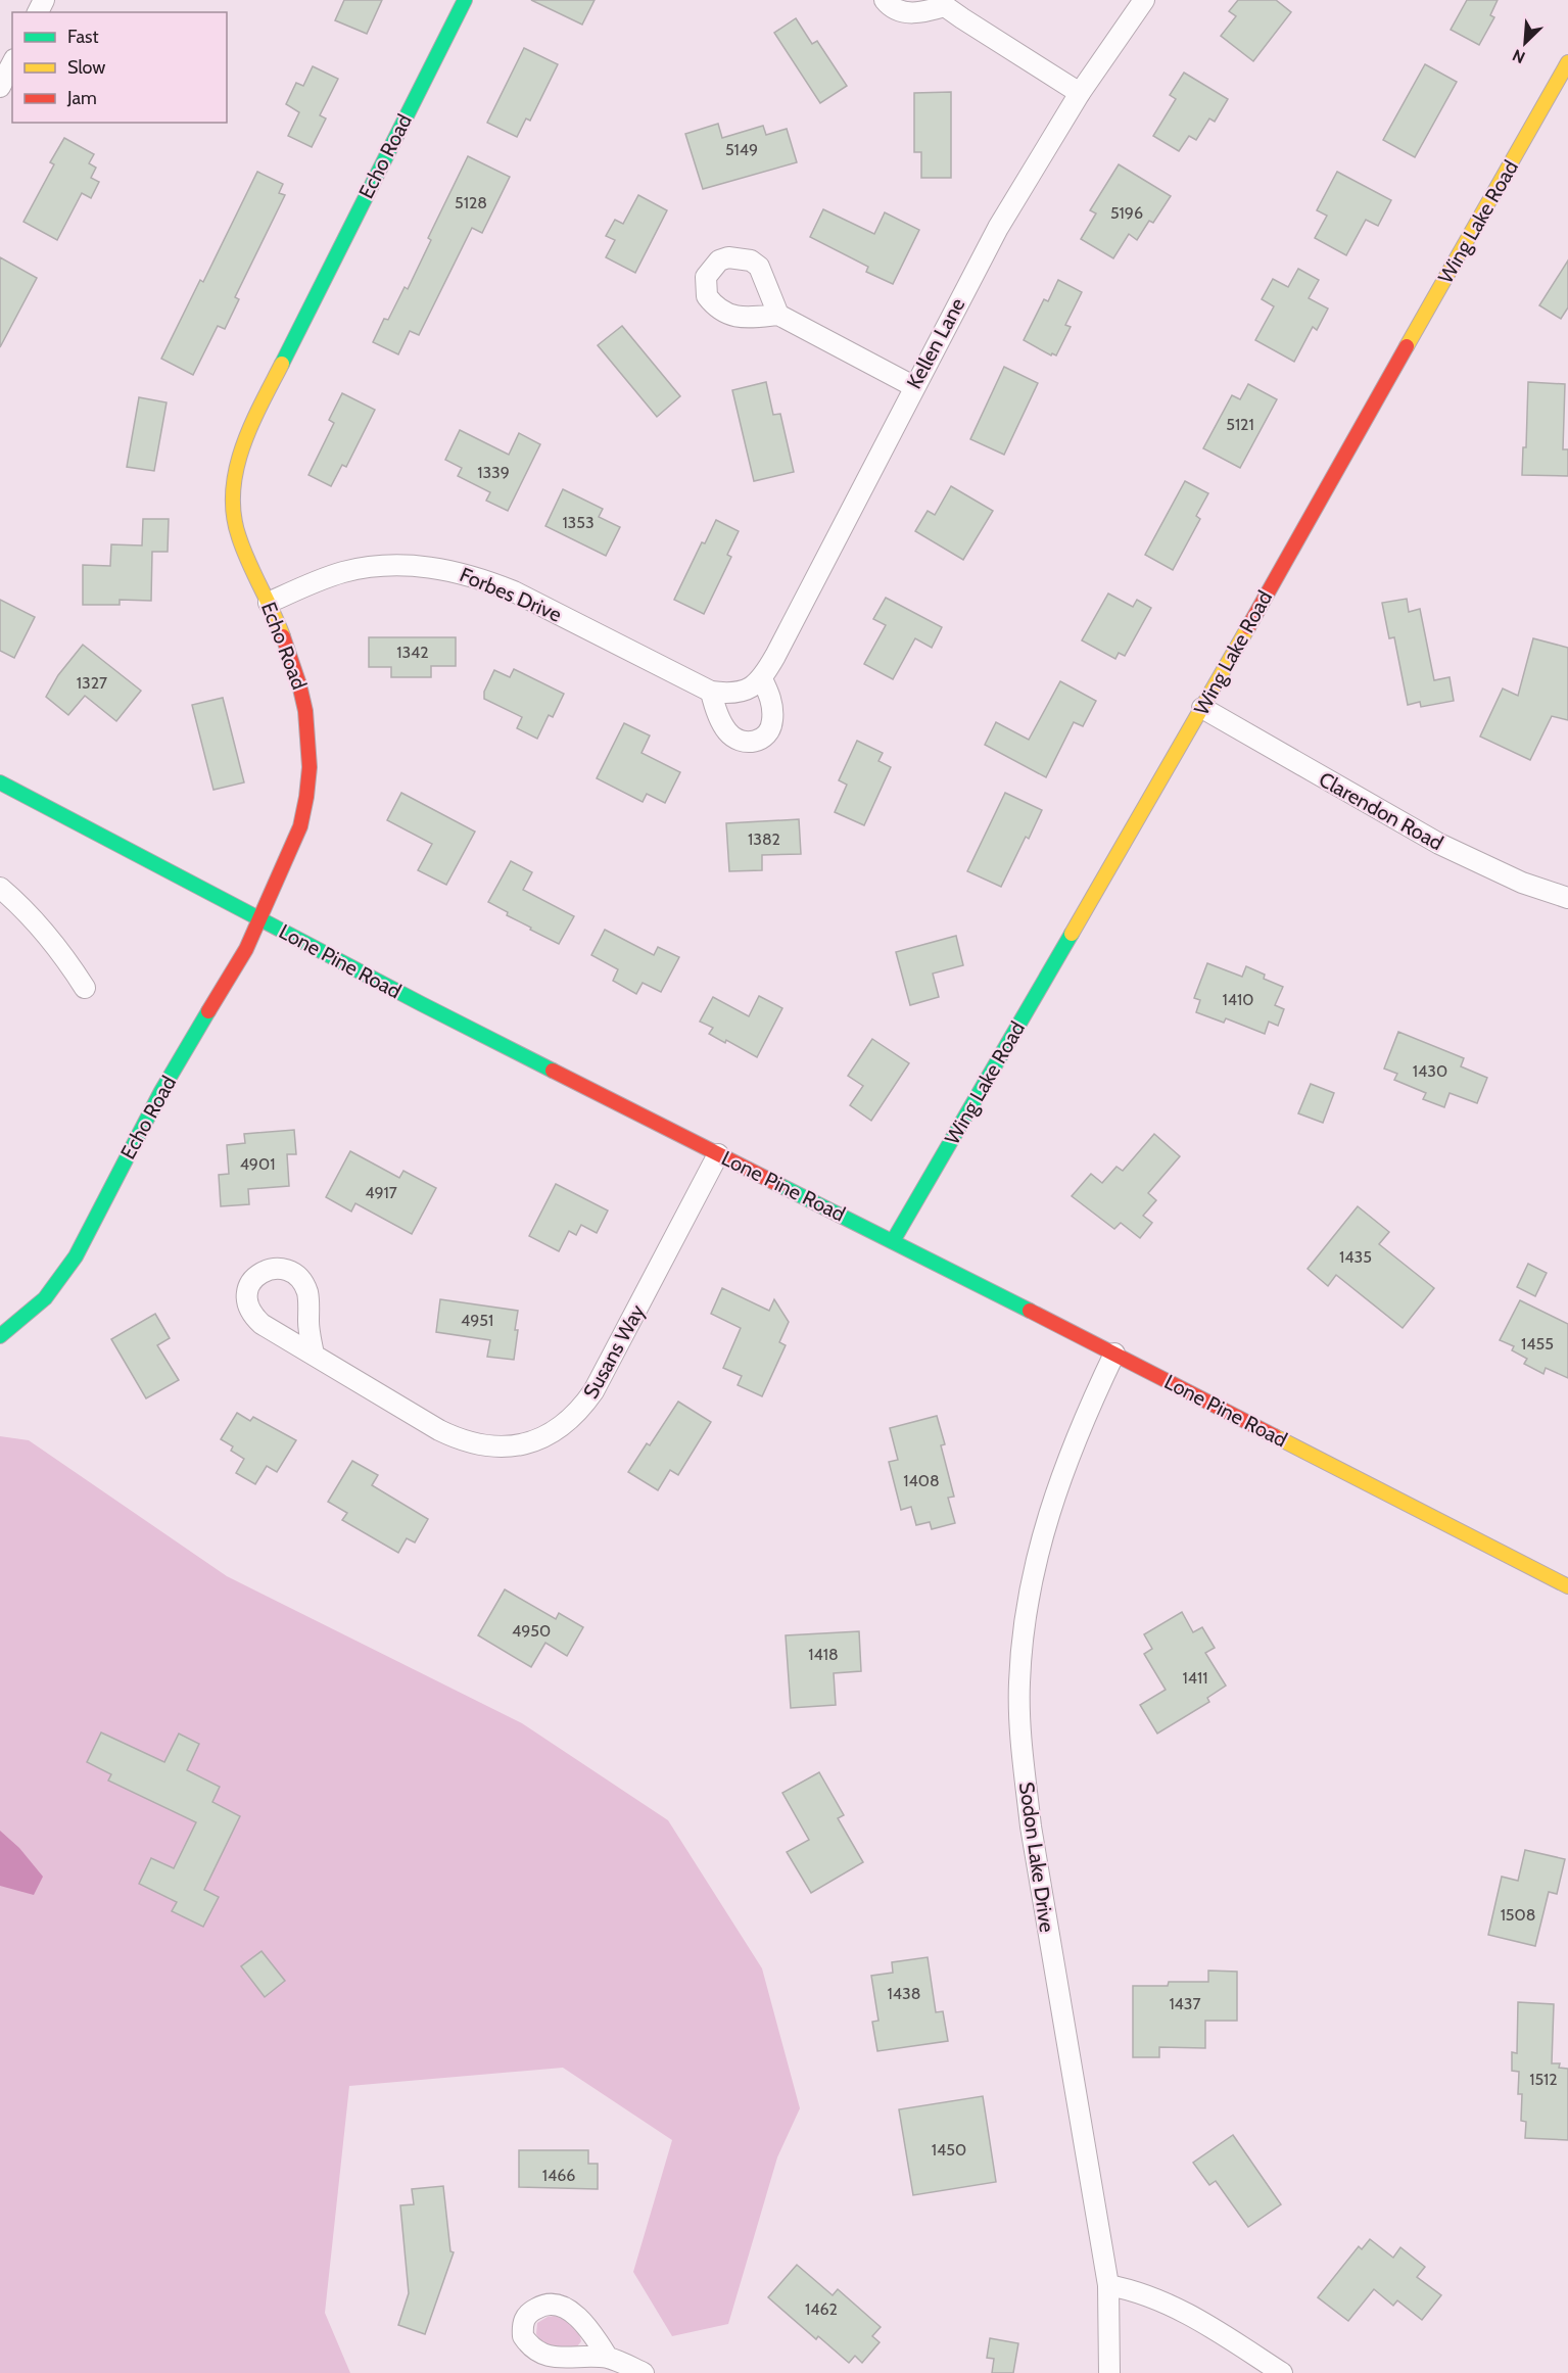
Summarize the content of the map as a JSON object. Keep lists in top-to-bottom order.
{
  "streets": {
    "street": [
      "Echo Road",
      "Wing Lake Road",
      "Kellen Lane",
      "Forbes Drive",
      "Clarendon Road",
      "Lone Pine Road",
      "Susans Way",
      "Sodon Lake Drive"
    ]
  },
  "crossings": [
    ["Echo Road", "Forbes Drive"],
    ["Echo Road", "Lone Pine Road"],
    ["Wing Lake Road", "Clarendon Road"],
    ["Wing Lake Road", "Lone Pine Road"],
    ["Kellen Lane", "Forbes Drive"],
    ["Lone Pine Road", "Susans Way"],
    ["Lone Pine Road", "Sodon Lake Drive"]
  ],
  "house_numbers": [
    "5149",
    "5128",
    "5196",
    "5121",
    "1339",
    "1353",
    "1342",
    "1327",
    "1382",
    "1410",
    "1430",
    "4901",
    "4917",
    "1435",
    "4951",
    "1455",
    "1408",
    "4950",
    "1418",
    "1411",
    "1508",
    "1438",
    "1437",
    "1512",
    "1450",
    "1466",
    "1462"
  ],
  "legend": ["Fast", "Slow", "Jam"],
  "north": "bottom left"
}
